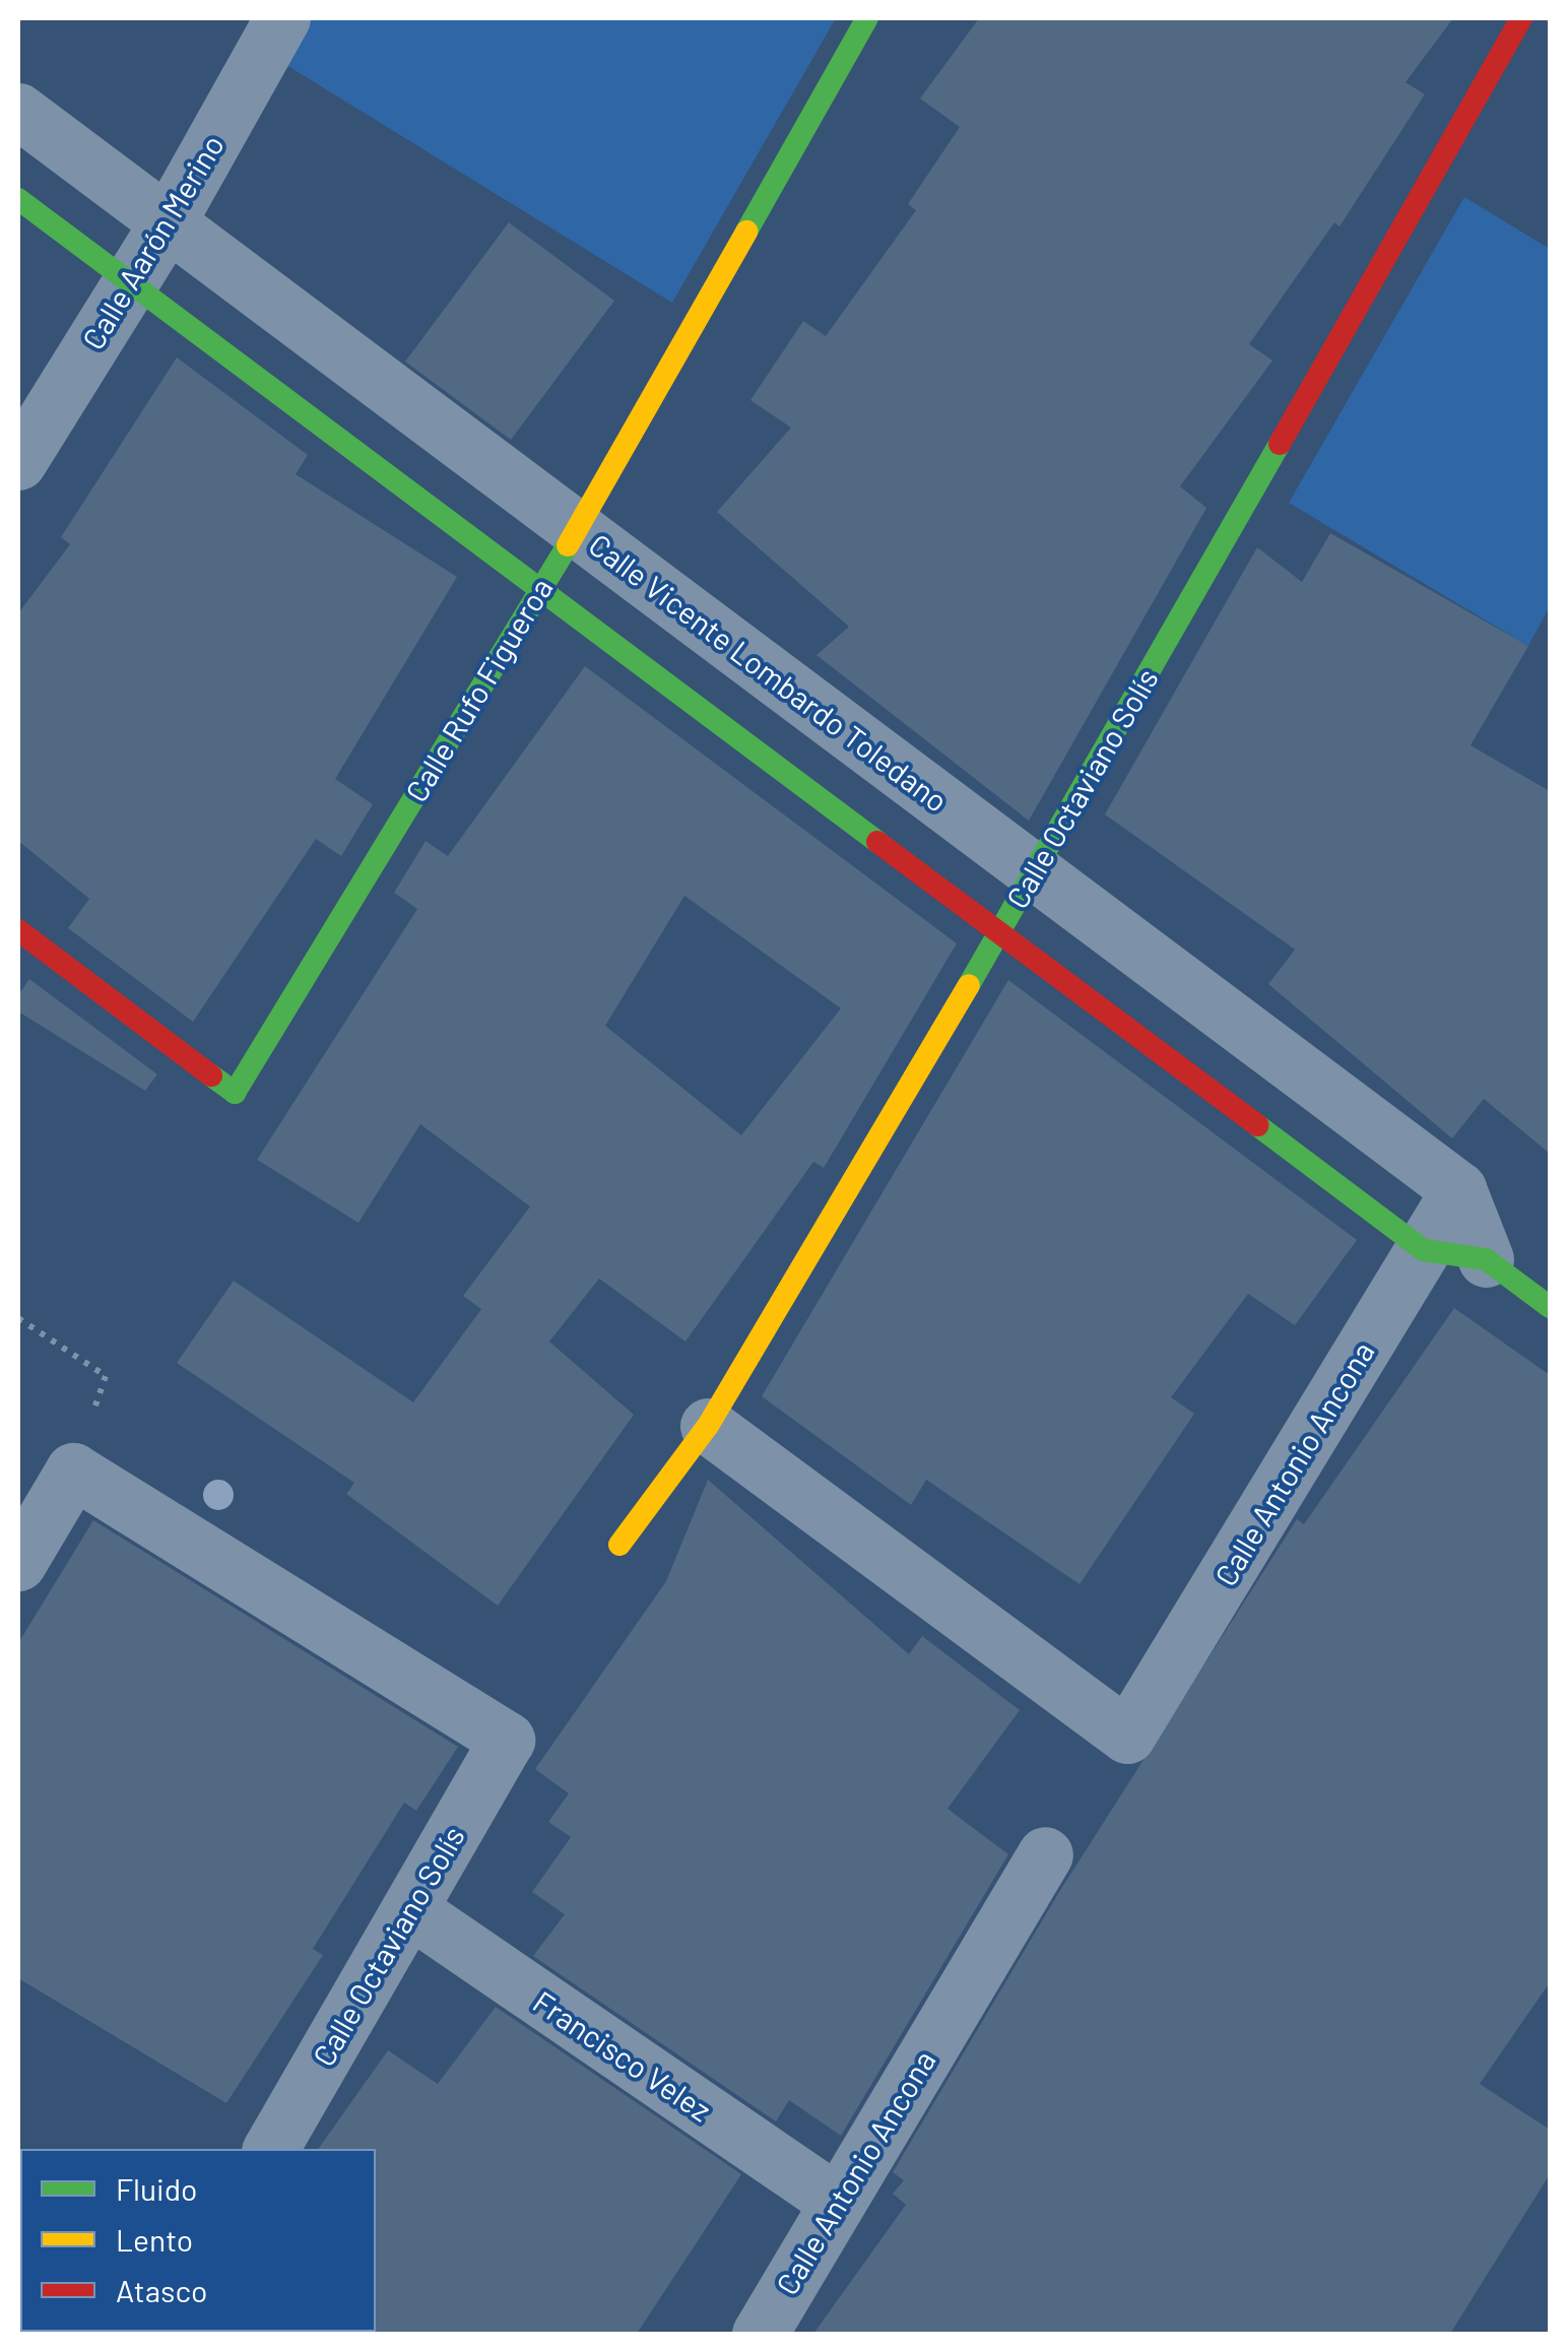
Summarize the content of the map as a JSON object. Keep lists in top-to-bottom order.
{
  "streets": {
    "street": [
      "Calle Aarón Merino",
      "Calle Vicente Lombardo Toledano",
      "Calle Rufo Figueroa",
      "Calle Octaviano Solís",
      "Calle Antonio Ancona",
      "Francisco Velez"
    ]
  },
  "crossings": [
    ["Calle Aarón Merino", "Calle Vicente Lombardo Toledano"],
    ["Calle Vicente Lombardo Toledano", "Calle Rufo Figueroa"],
    ["Calle Vicente Lombardo Toledano", "Calle Octaviano Solís"],
    ["Calle Vicente Lombardo Toledano", "Calle Antonio Ancona"],
    ["Calle Octaviano Solís", "Calle Antonio Ancona"],
    ["Calle Octaviano Solís", "Francisco Velez"],
    ["Calle Antonio Ancona", "Francisco Velez"]
  ],
  "legend": ["Fluido", "Lento", "Atasco"]
}
